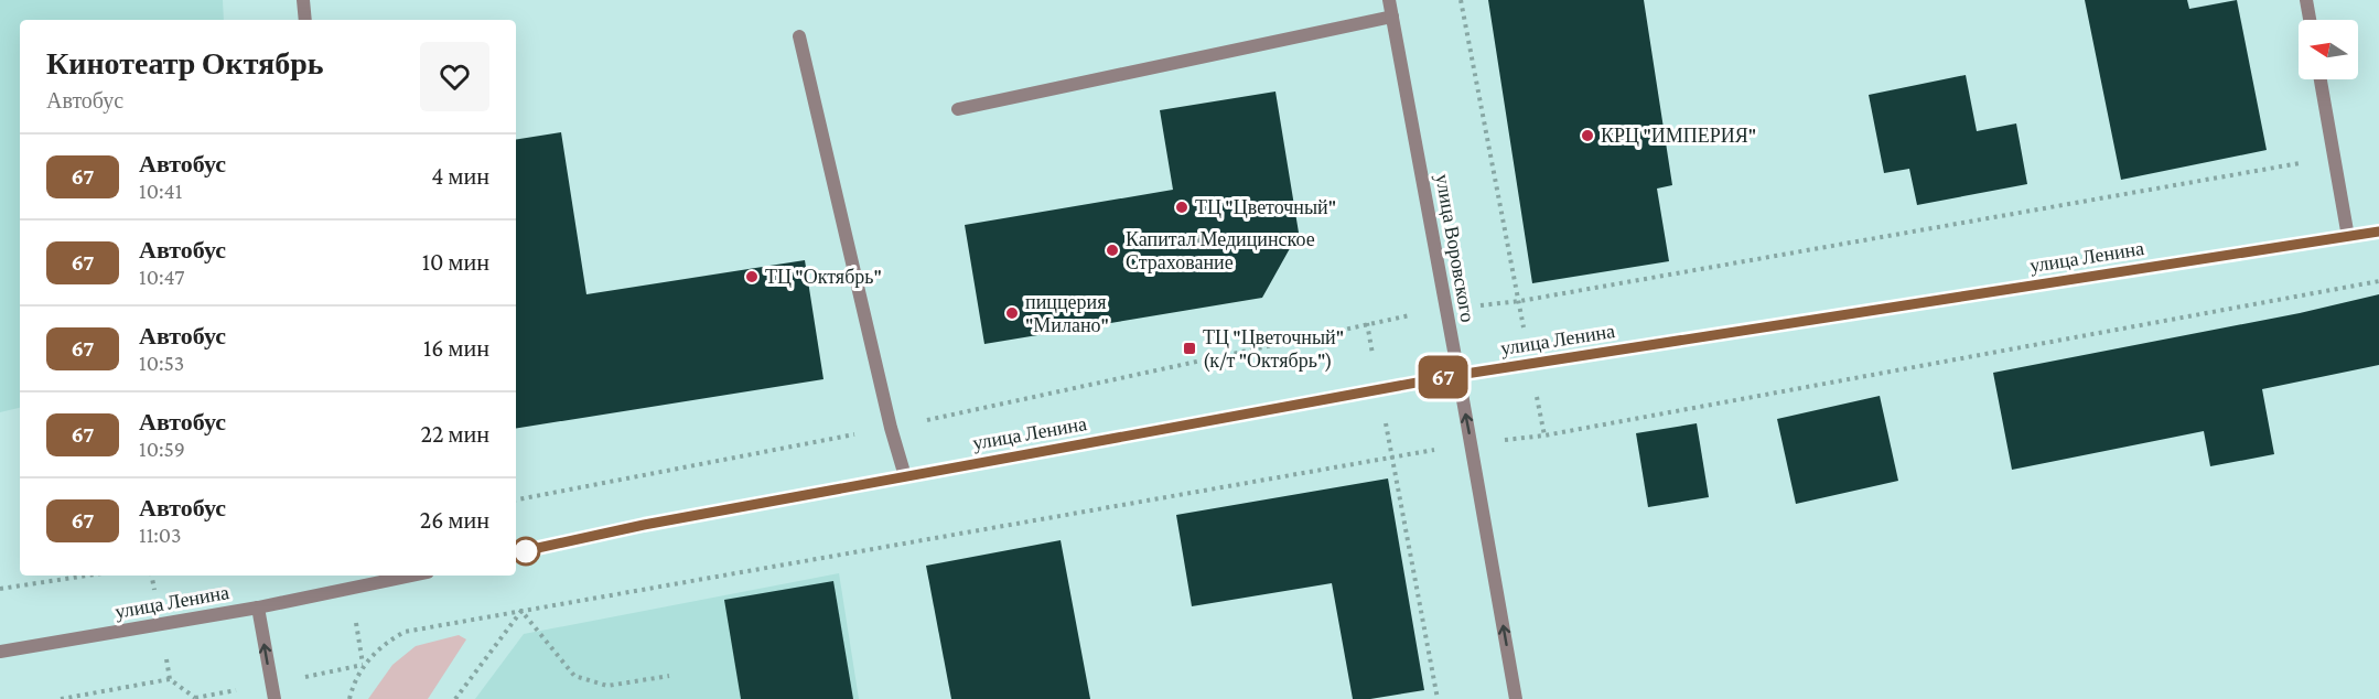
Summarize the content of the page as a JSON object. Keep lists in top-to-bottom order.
{
  "streets": {
    "street": ["улица Воровского", "улица Ленина"]
  },
  "crossings": [
    ["улица Воровского", "улица Ленина"]
  ],
  "one_way": ["улица Воровского"],
  "places": {
    "other": [
      "КРЦ \"ИМПЕРИЯ\"",
      "ТЦ \"Цветочный\"",
      "Капитал Медицинское Страхование",
      "ТЦ \"Октябрь\"",
      "пиццерия \"Милано\""
    ],
    "transit": ["ТЦ \"Цветочный\" (к/т \"Октябрь\")"]
  },
  "lines": ["bus line 67"],
  "north": "left",
  "page": {
    "on_map": "67",
    "heading": ["Кинотеатр Октябрь", "Автобус"],
    "list": [
      {
        "mark": "67",
        "name": "Автобус",
        "note": "10:41",
        "value": "4 мин"
      },
      {
        "mark": "67",
        "name": "Автобус",
        "note": "10:47",
        "value": "10 мин"
      },
      {
        "mark": "67",
        "name": "Автобус",
        "note": "10:53",
        "value": "16 мин"
      },
      {
        "mark": "67",
        "name": "Автобус",
        "note": "10:59",
        "value": "22 мин"
      },
      {
        "mark": "67",
        "name": "Автобус",
        "note": "11:03",
        "value": "26 мин"
      }
    ]
  }
}
